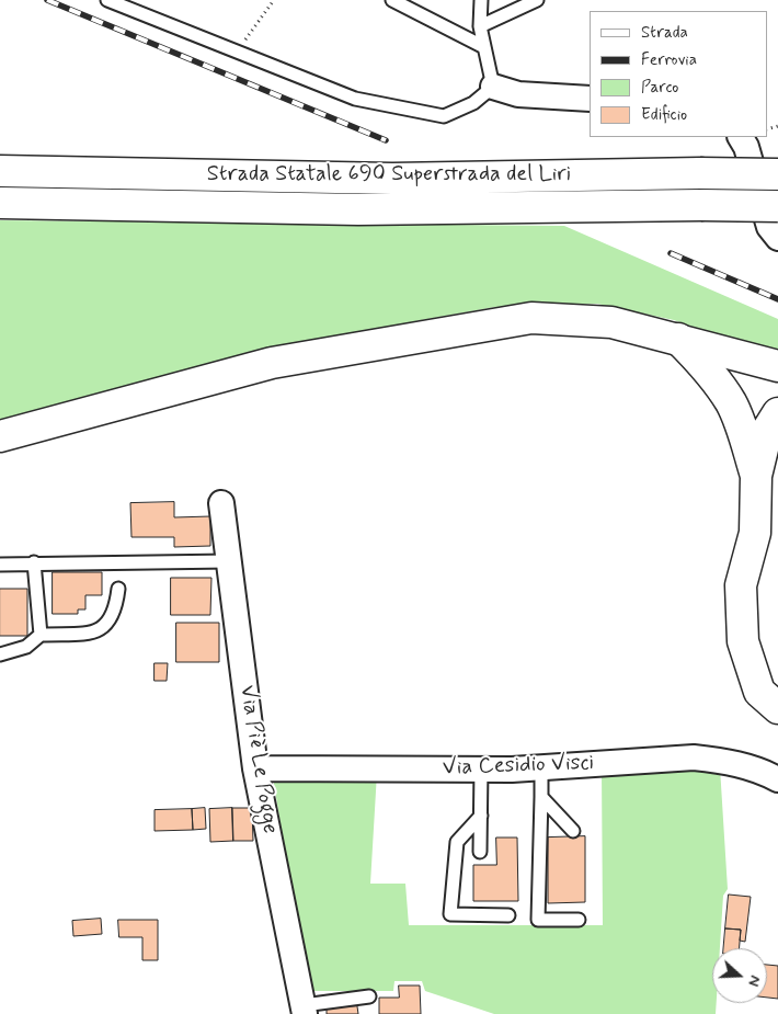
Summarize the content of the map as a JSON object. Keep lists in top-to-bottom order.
{
  "streets": {
    "main road": ["Strada Statale 690 Superstrada del Liri"],
    "street": ["Via Piè Le Pogge", "Via Cesidio Visci"]
  },
  "crossings": [
    ["Via Piè Le Pogge", "Via Cesidio Visci"]
  ],
  "legend": [
    "Strada",
    "Ferrovia",
    "Parco",
    "Edificio"
  ],
  "north": "right"
}
